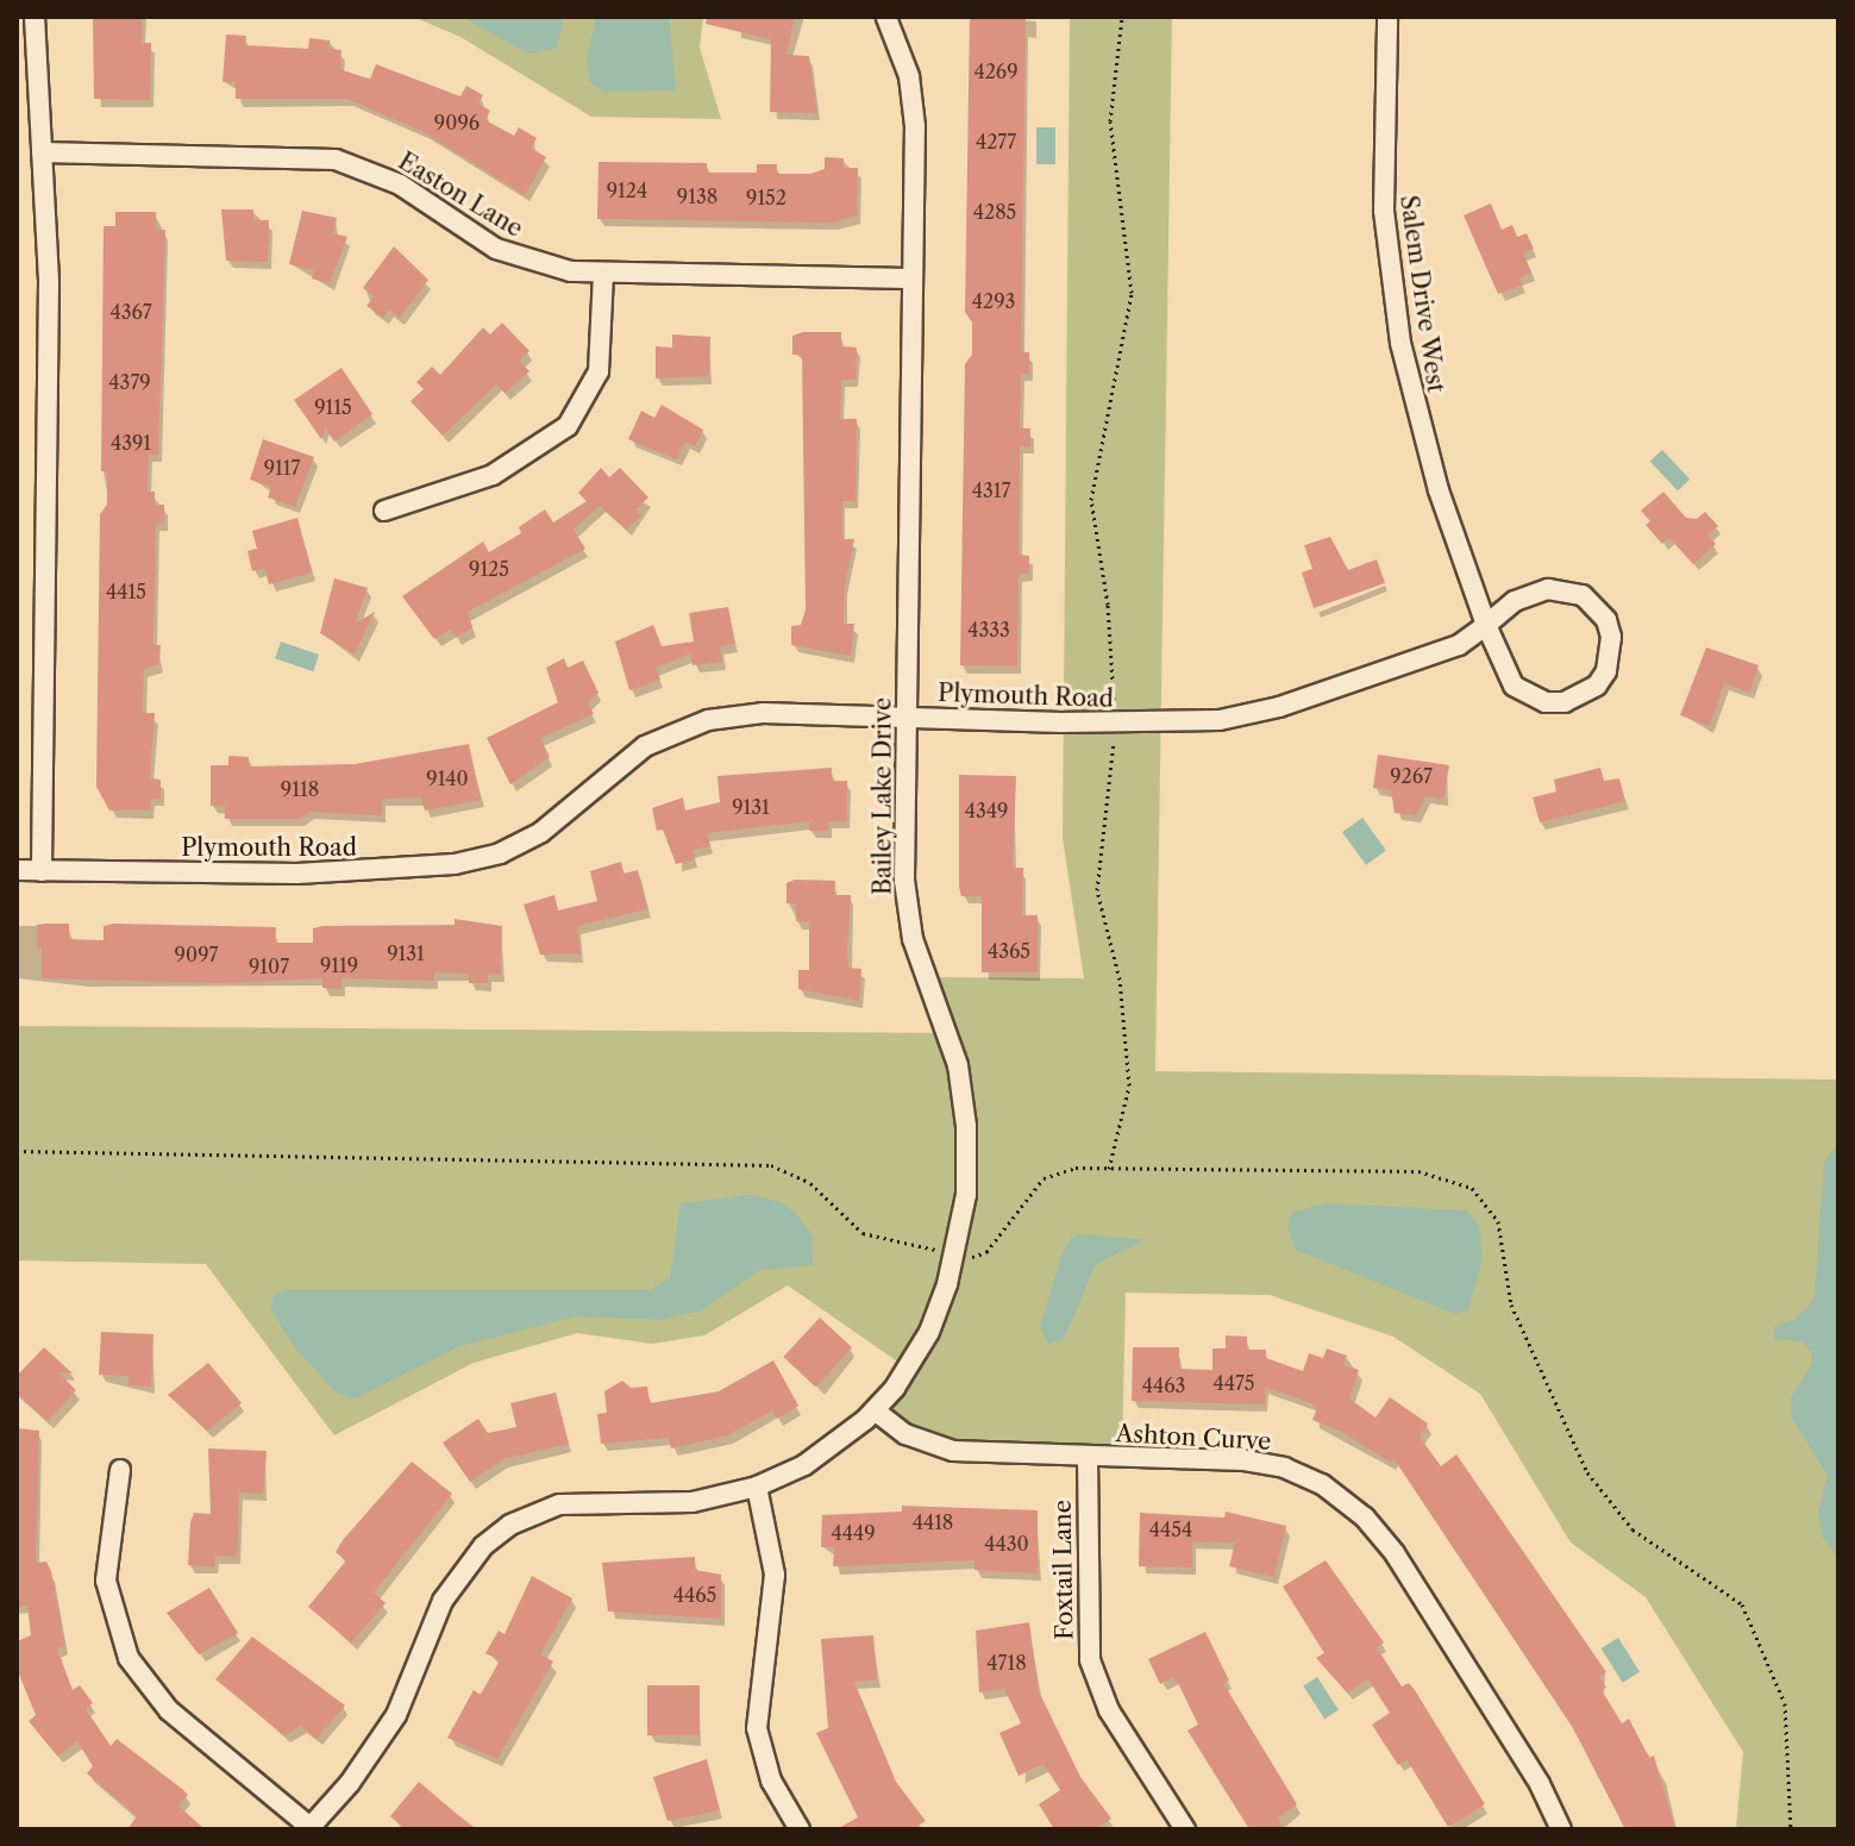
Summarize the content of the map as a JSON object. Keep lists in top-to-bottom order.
{
  "streets": {
    "street": [
      "Easton Lane",
      "Salem Drive West",
      "Plymouth Road",
      "Bailey Lake Drive",
      "Ashton Curve",
      "Foxtail Lane"
    ]
  },
  "crossings": [
    ["Easton Lane", "Bailey Lake Drive"],
    ["Salem Drive West", "Plymouth Road"],
    ["Plymouth Road", "Bailey Lake Drive"],
    ["Bailey Lake Drive", "Ashton Curve"],
    ["Ashton Curve", "Foxtail Lane"]
  ],
  "house_numbers": [
    "4269",
    "9096",
    "4277",
    "9124",
    "9138",
    "9152",
    "4285",
    "4293",
    "4367",
    "4379",
    "9115",
    "4391",
    "9117",
    "4317",
    "9125",
    "4415",
    "4333",
    "9267",
    "9140",
    "9118",
    "9131",
    "4349",
    "4365",
    "9131",
    "9097",
    "9119",
    "9107",
    "4475",
    "4463",
    "4418",
    "4454",
    "4449",
    "4430",
    "4465",
    "4718"
  ]
}
